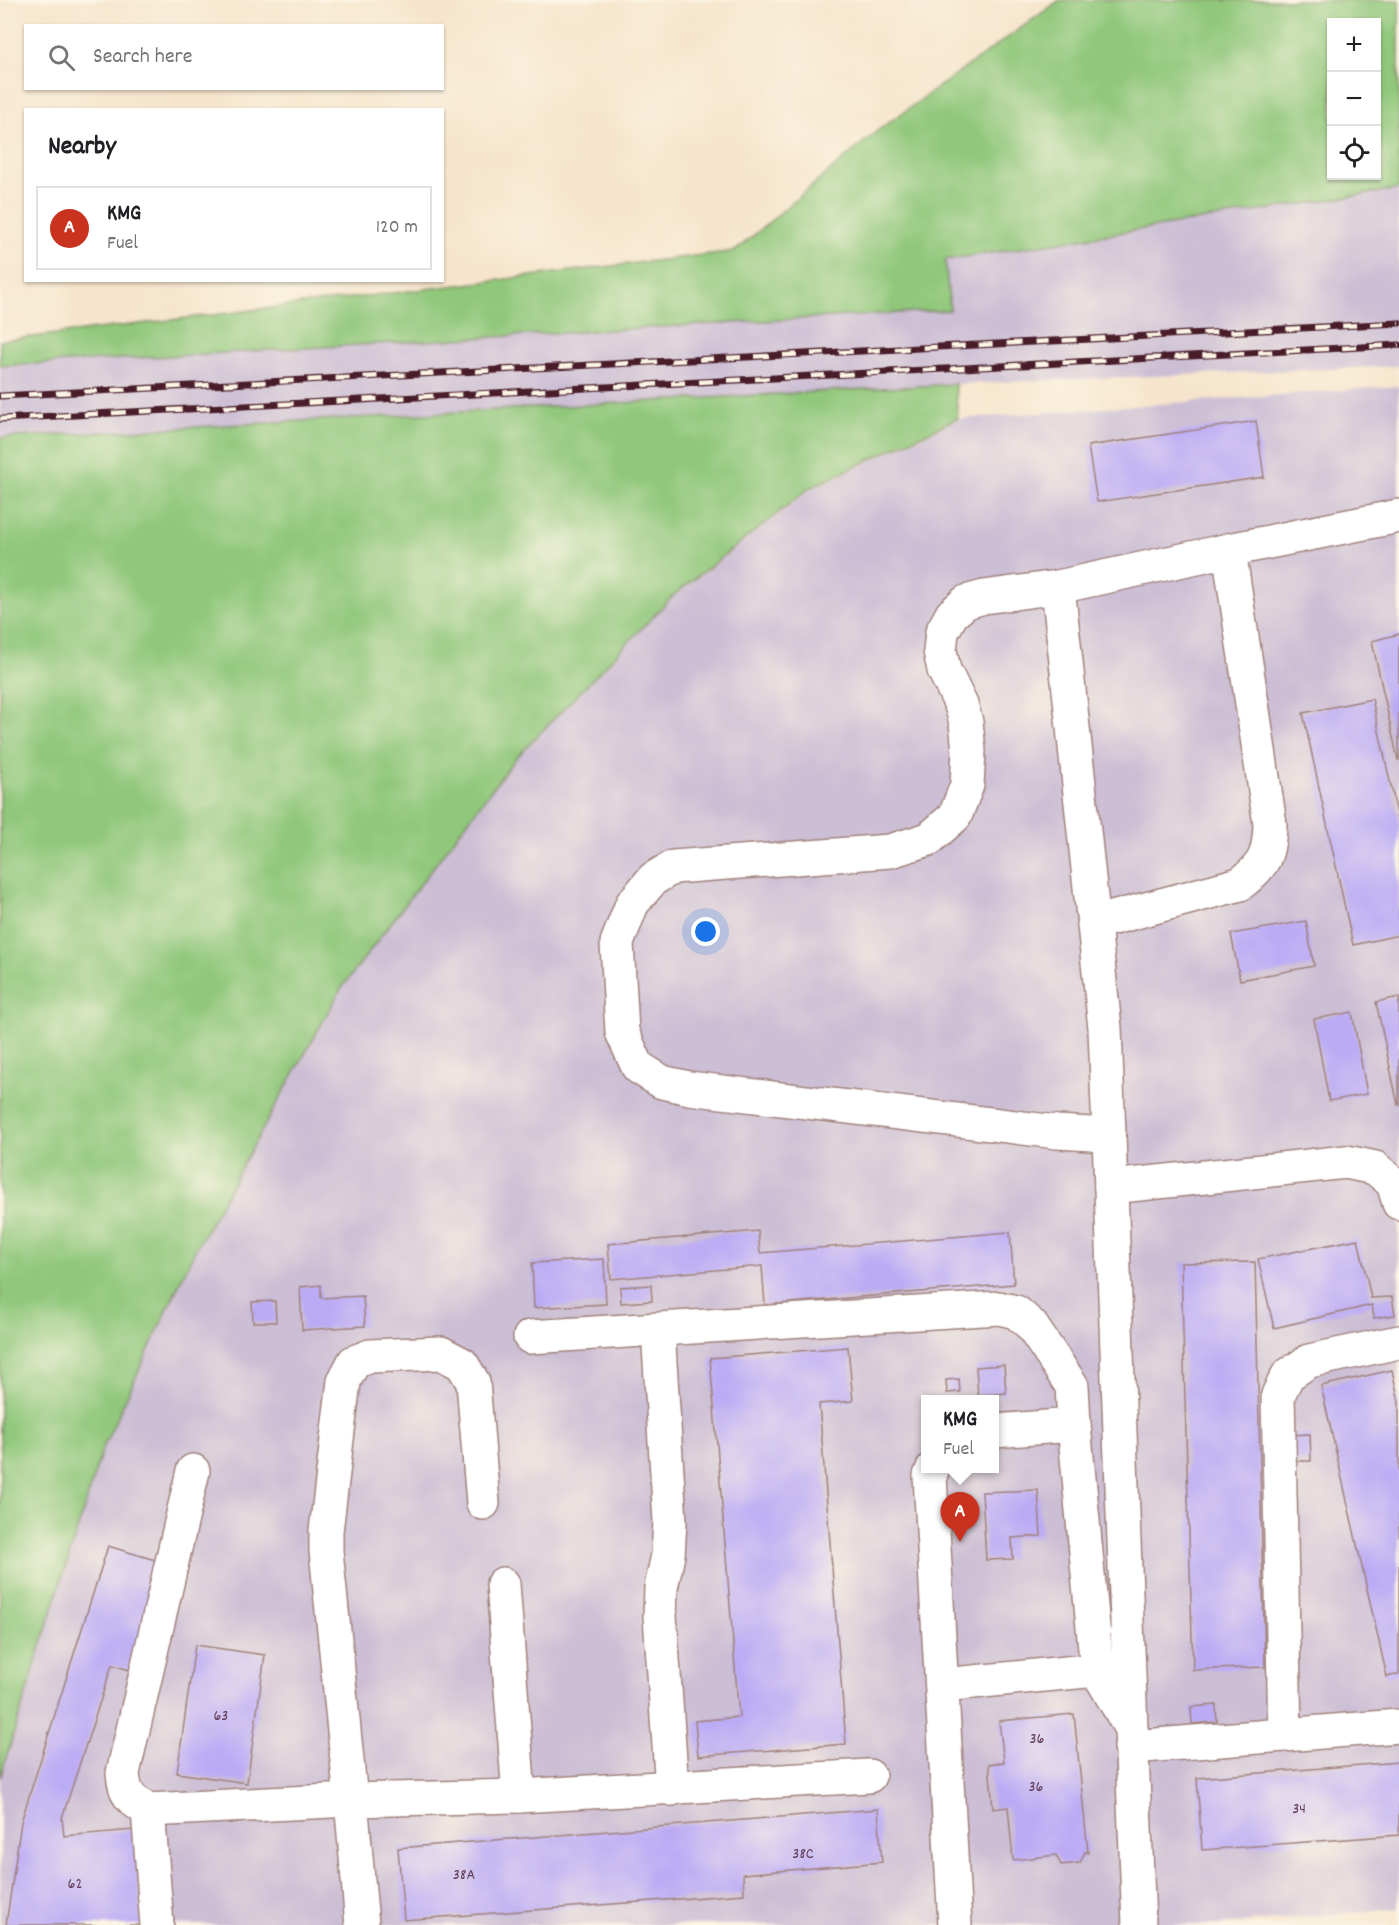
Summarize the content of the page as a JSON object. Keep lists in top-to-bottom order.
{
  "house_numbers": [
    "63",
    "36",
    "36",
    "34",
    "38C",
    "38A",
    "62"
  ],
  "page": {
    "map_buttons": ["+", "−"],
    "search": "Search here",
    "heading": "Nearby",
    "list": [
      {
        "mark": "A",
        "name": "KMG",
        "note": "Fuel",
        "value": "120 m"
      }
    ],
    "popup": ["KMG", "Fuel"],
    "pins": "A"
  }
}
